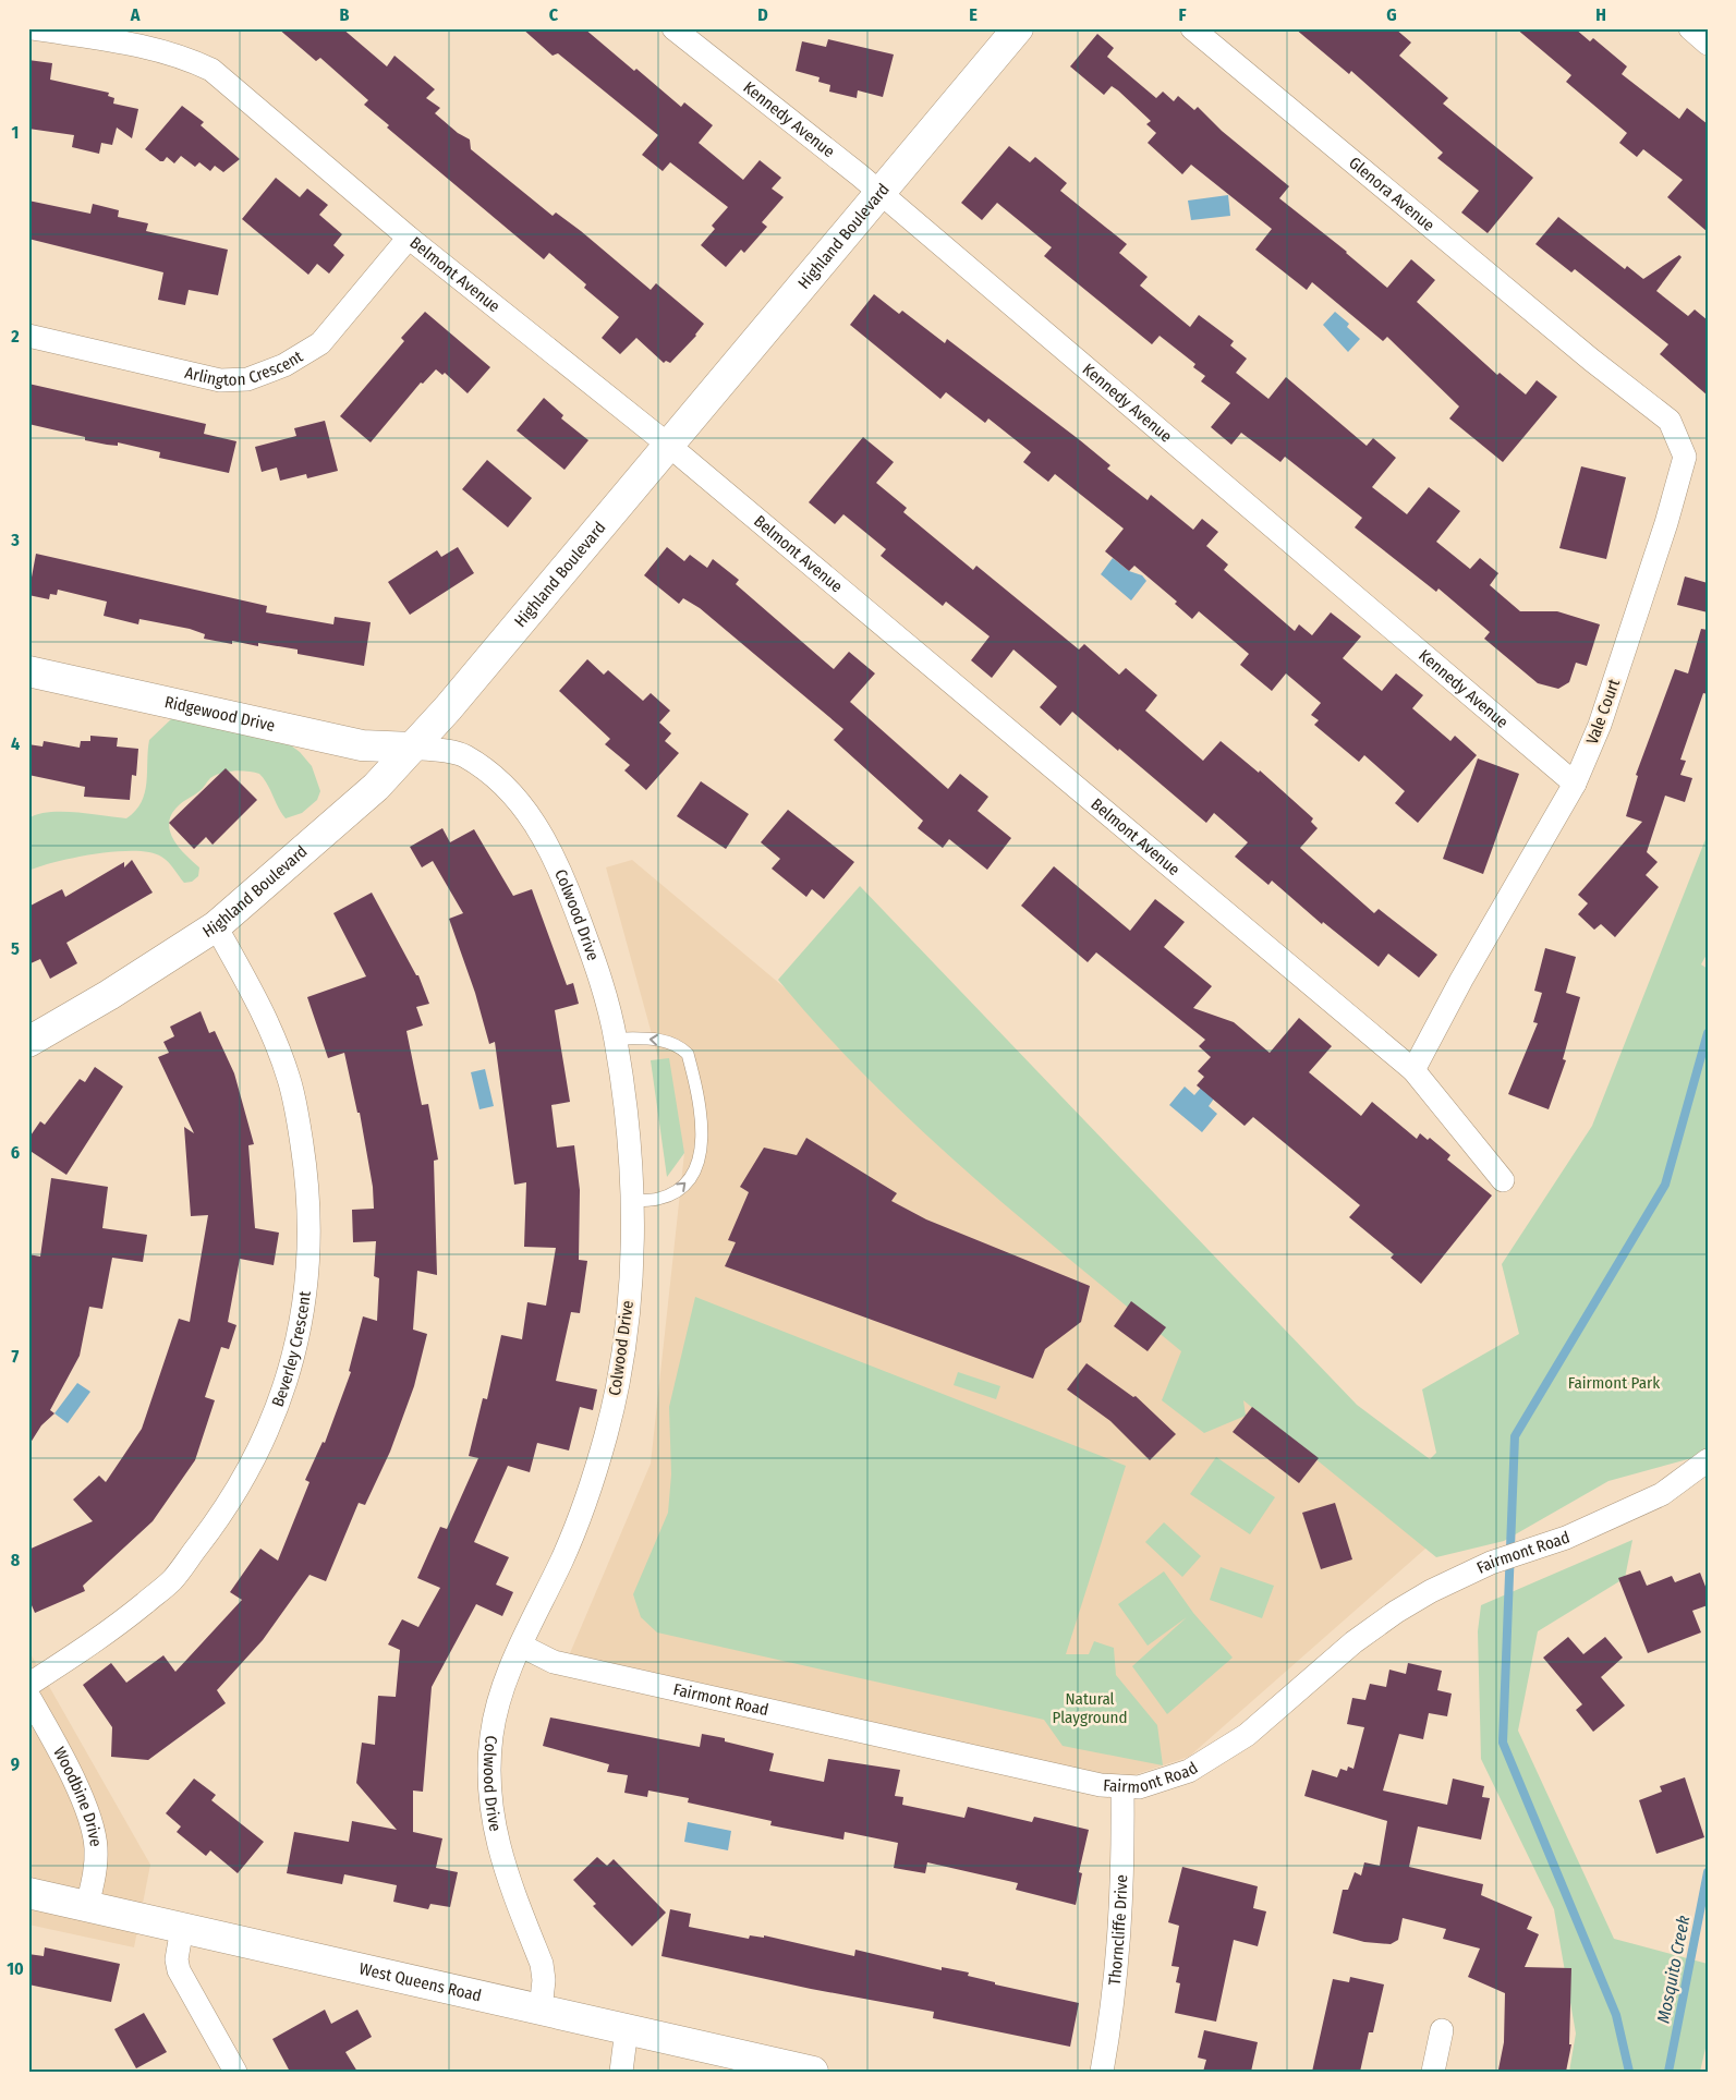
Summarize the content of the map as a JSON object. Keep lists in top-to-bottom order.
{
  "streets": {
    "street": [
      "Kennedy Avenue",
      "Glenora Avenue",
      "Highland Boulevard",
      "Belmont Avenue",
      "Arlington Crescent",
      "Vale Court",
      "Ridgewood Drive",
      "Colwood Drive",
      "Beverley Crescent",
      "Fairmont Road",
      "Woodbine Drive",
      "Thorncliffe Drive",
      "West Queens Road"
    ]
  },
  "crossings": [
    ["Kennedy Avenue", "Highland Boulevard"],
    ["Kennedy Avenue", "Vale Court"],
    ["Glenora Avenue", "Vale Court"],
    ["Highland Boulevard", "Belmont Avenue"],
    ["Highland Boulevard", "Ridgewood Drive"],
    ["Highland Boulevard", "Colwood Drive"],
    ["Highland Boulevard", "Beverley Crescent"],
    ["Belmont Avenue", "Arlington Crescent"],
    ["Belmont Avenue", "Vale Court"],
    ["Ridgewood Drive", "Colwood Drive"],
    ["Colwood Drive", "Fairmont Road"],
    ["Colwood Drive", "West Queens Road"],
    ["Fairmont Road", "Thorncliffe Drive"],
    ["Woodbine Drive", "West Queens Road"]
  ],
  "water": ["Mosquito Creek"],
  "parks": ["Fairmont Park", "Natural Playground"],
  "grid": {
    "columns": [
      "A",
      "B",
      "C",
      "D",
      "E",
      "F",
      "G",
      "H"
    ],
    "rows": [
      "1",
      "2",
      "3",
      "4",
      "5",
      "6",
      "7",
      "8",
      "9",
      "10"
    ]
  }
}
